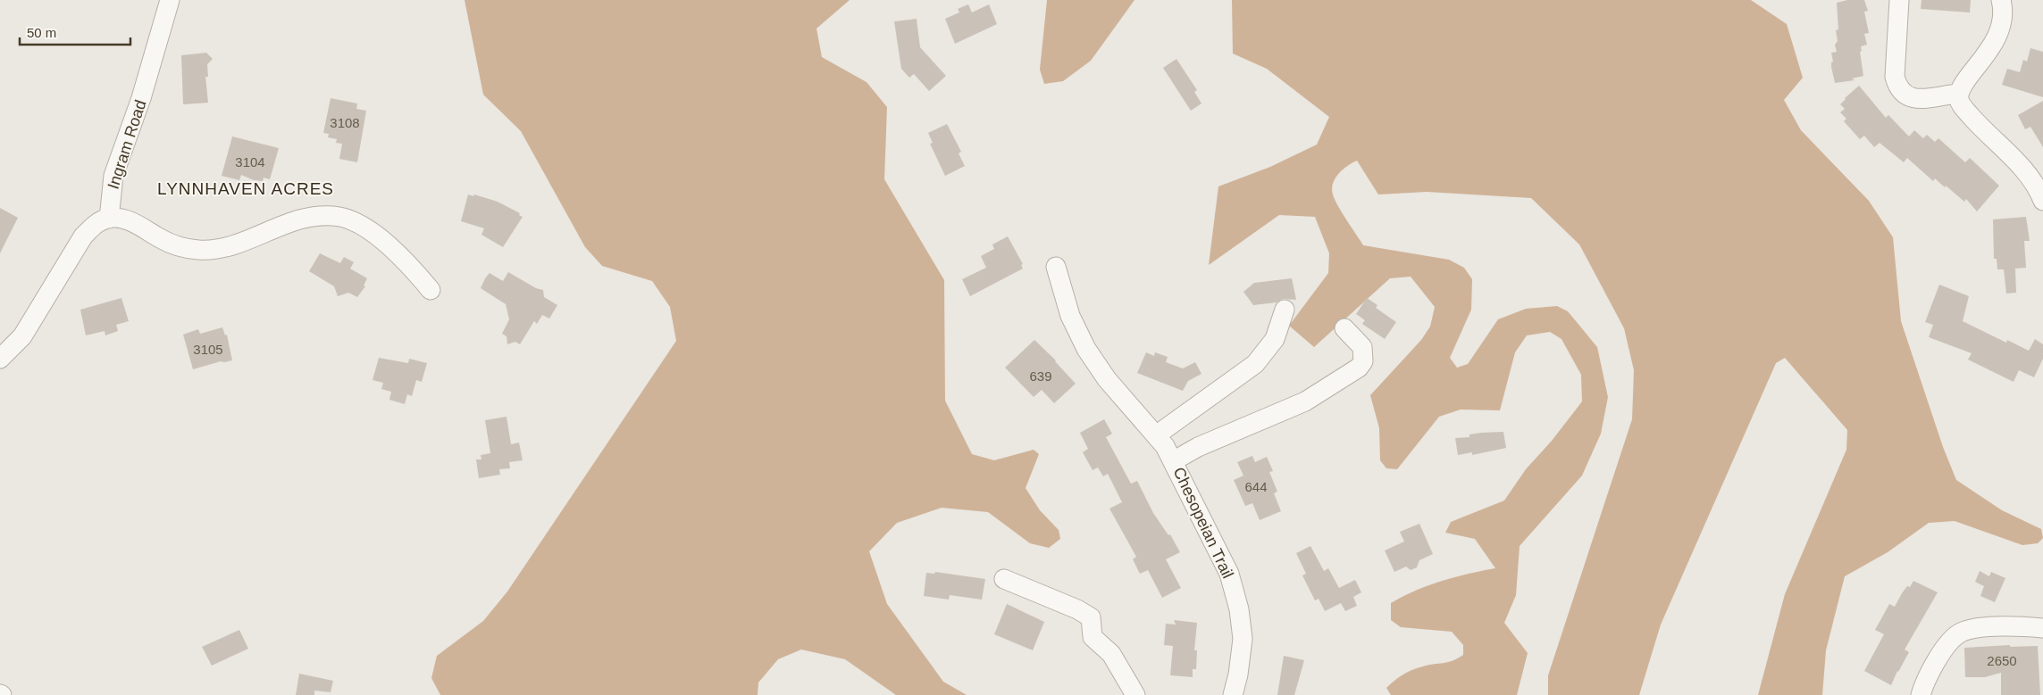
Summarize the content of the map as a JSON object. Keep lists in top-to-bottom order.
{
  "streets": {
    "street": ["Ingram Road", "Chesopeian Trail"]
  },
  "districts": ["LYNNHAVEN ACRES"],
  "house_numbers": [
    "3108",
    "3104",
    "3105",
    "639",
    "644",
    "2650"
  ],
  "scale_bar": "50 m"
}
